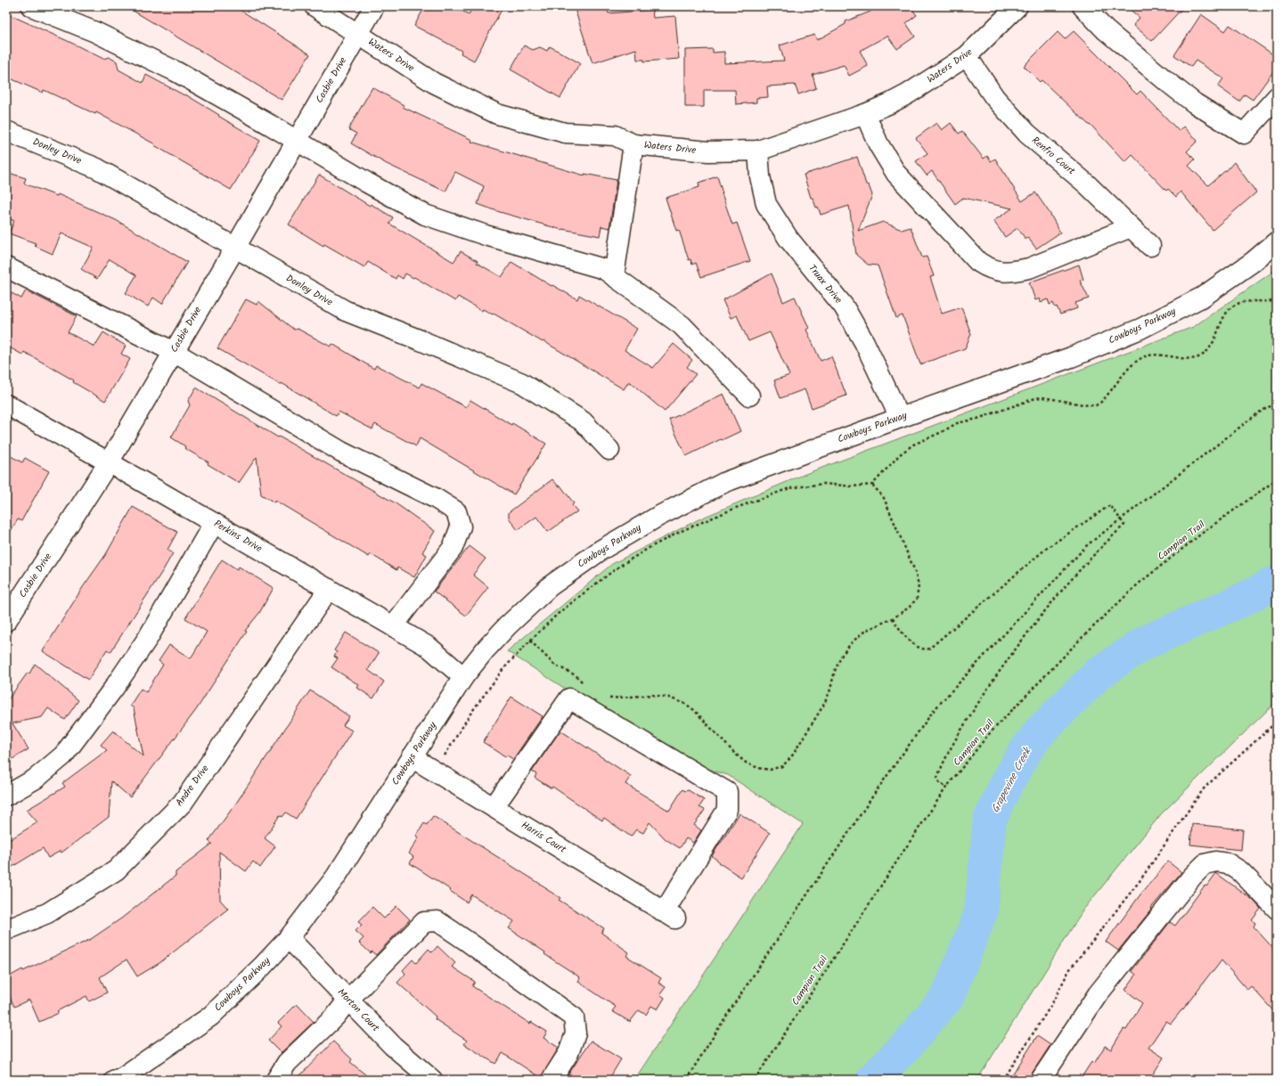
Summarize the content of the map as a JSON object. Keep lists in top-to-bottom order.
{
  "streets": {
    "street": [
      "Waters Drive",
      "Cosbie Drive",
      "Donley Drive",
      "Renfro Court",
      "Truax Drive",
      "Cowboys Parkway",
      "Perkins Drive",
      "Andre Drive",
      "Harris Court",
      "Morton Court"
    ],
    "path": ["Campion Trail"]
  },
  "crossings": [
    ["Waters Drive", "Cosbie Drive"],
    ["Waters Drive", "Renfro Court"],
    ["Waters Drive", "Truax Drive"],
    ["Cosbie Drive", "Donley Drive"],
    ["Cosbie Drive", "Perkins Drive"],
    ["Truax Drive", "Cowboys Parkway"],
    ["Cowboys Parkway", "Perkins Drive"],
    ["Cowboys Parkway", "Harris Court"],
    ["Cowboys Parkway", "Morton Court"],
    ["Perkins Drive", "Andre Drive"]
  ],
  "water": ["Grapevine Creek"]
}
